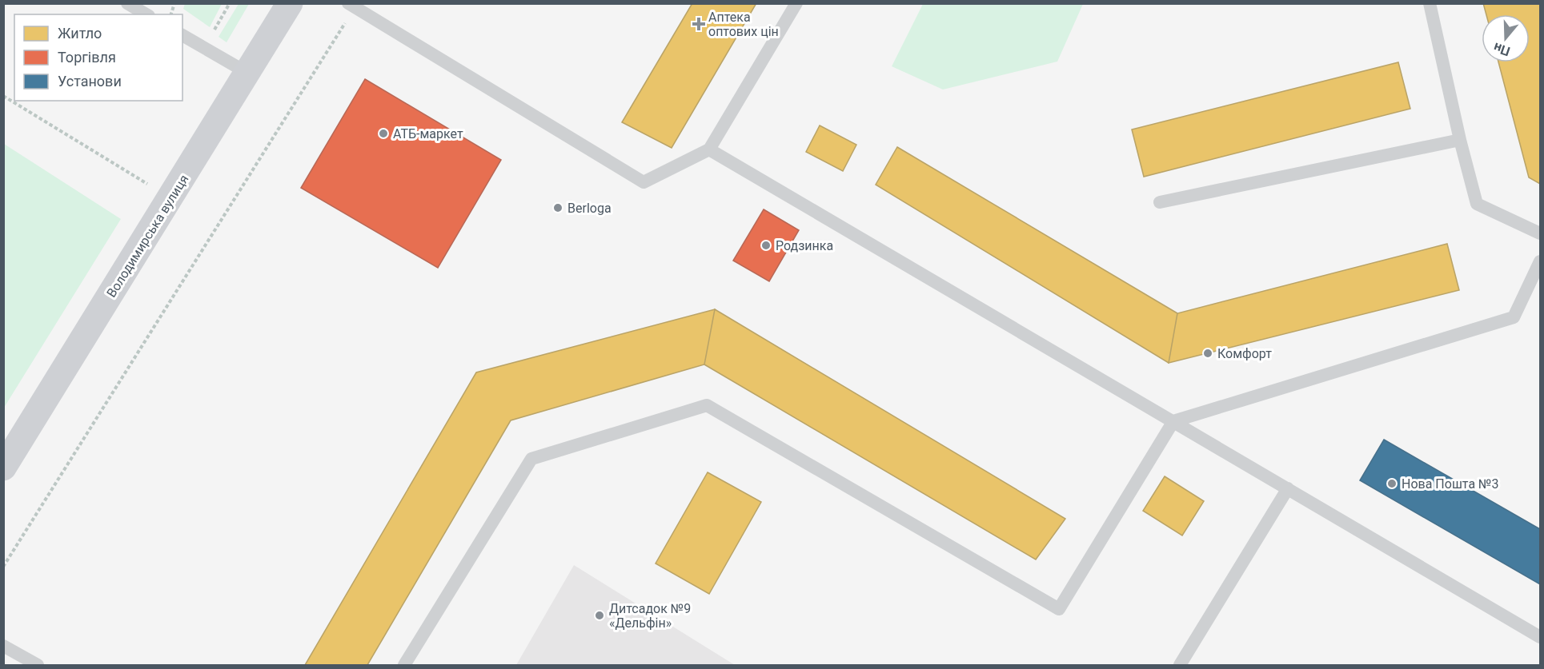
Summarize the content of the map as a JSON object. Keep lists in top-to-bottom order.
{
  "streets": {
    "street": ["Володимирська вулиця"]
  },
  "places": {
    "health": ["Аптека оптових цін"],
    "other": [
      "АТБ-маркет",
      "Berloga",
      "Родзинка",
      "Комфорт",
      "Нова Пошта №3",
      "Дитсадок №9 «Дельфiн»"
    ]
  },
  "legend": ["Житло", "Торгівля", "Установи"],
  "north": "bottom"
}
